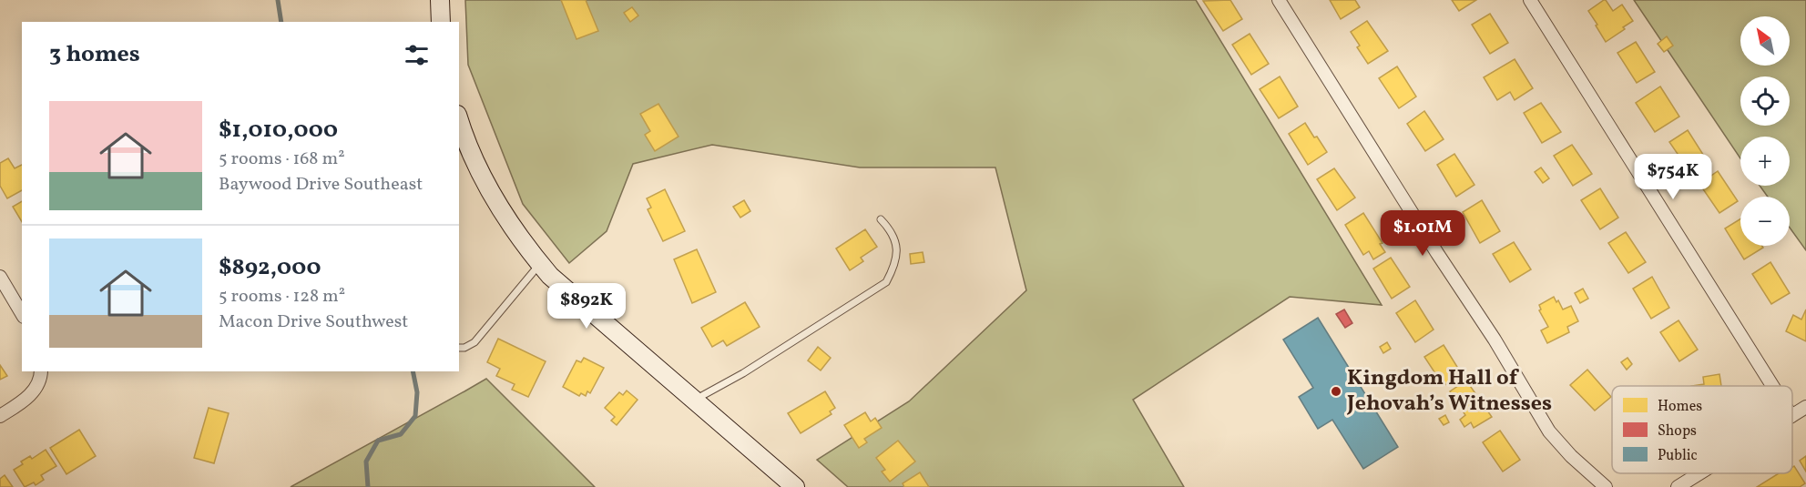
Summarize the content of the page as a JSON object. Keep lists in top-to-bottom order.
{
  "places": ["Kingdom Hall of Jehovah’s Witnesses"],
  "legend": ["Homes", "Shops", "Public"],
  "north": "top left",
  "page": {
    "map_buttons": ["+", "−"],
    "heading": "3 homes",
    "list": [
      {
        "name": "$1,010,000",
        "note": "5 rooms · 168 m² · Baywood Drive Southeast"
      },
      {
        "name": "$892,000",
        "note": "5 rooms · 128 m² · Macon Drive Southwest"
      }
    ],
    "price": ["$754K", "$1.01M", "$892K"]
  }
}
